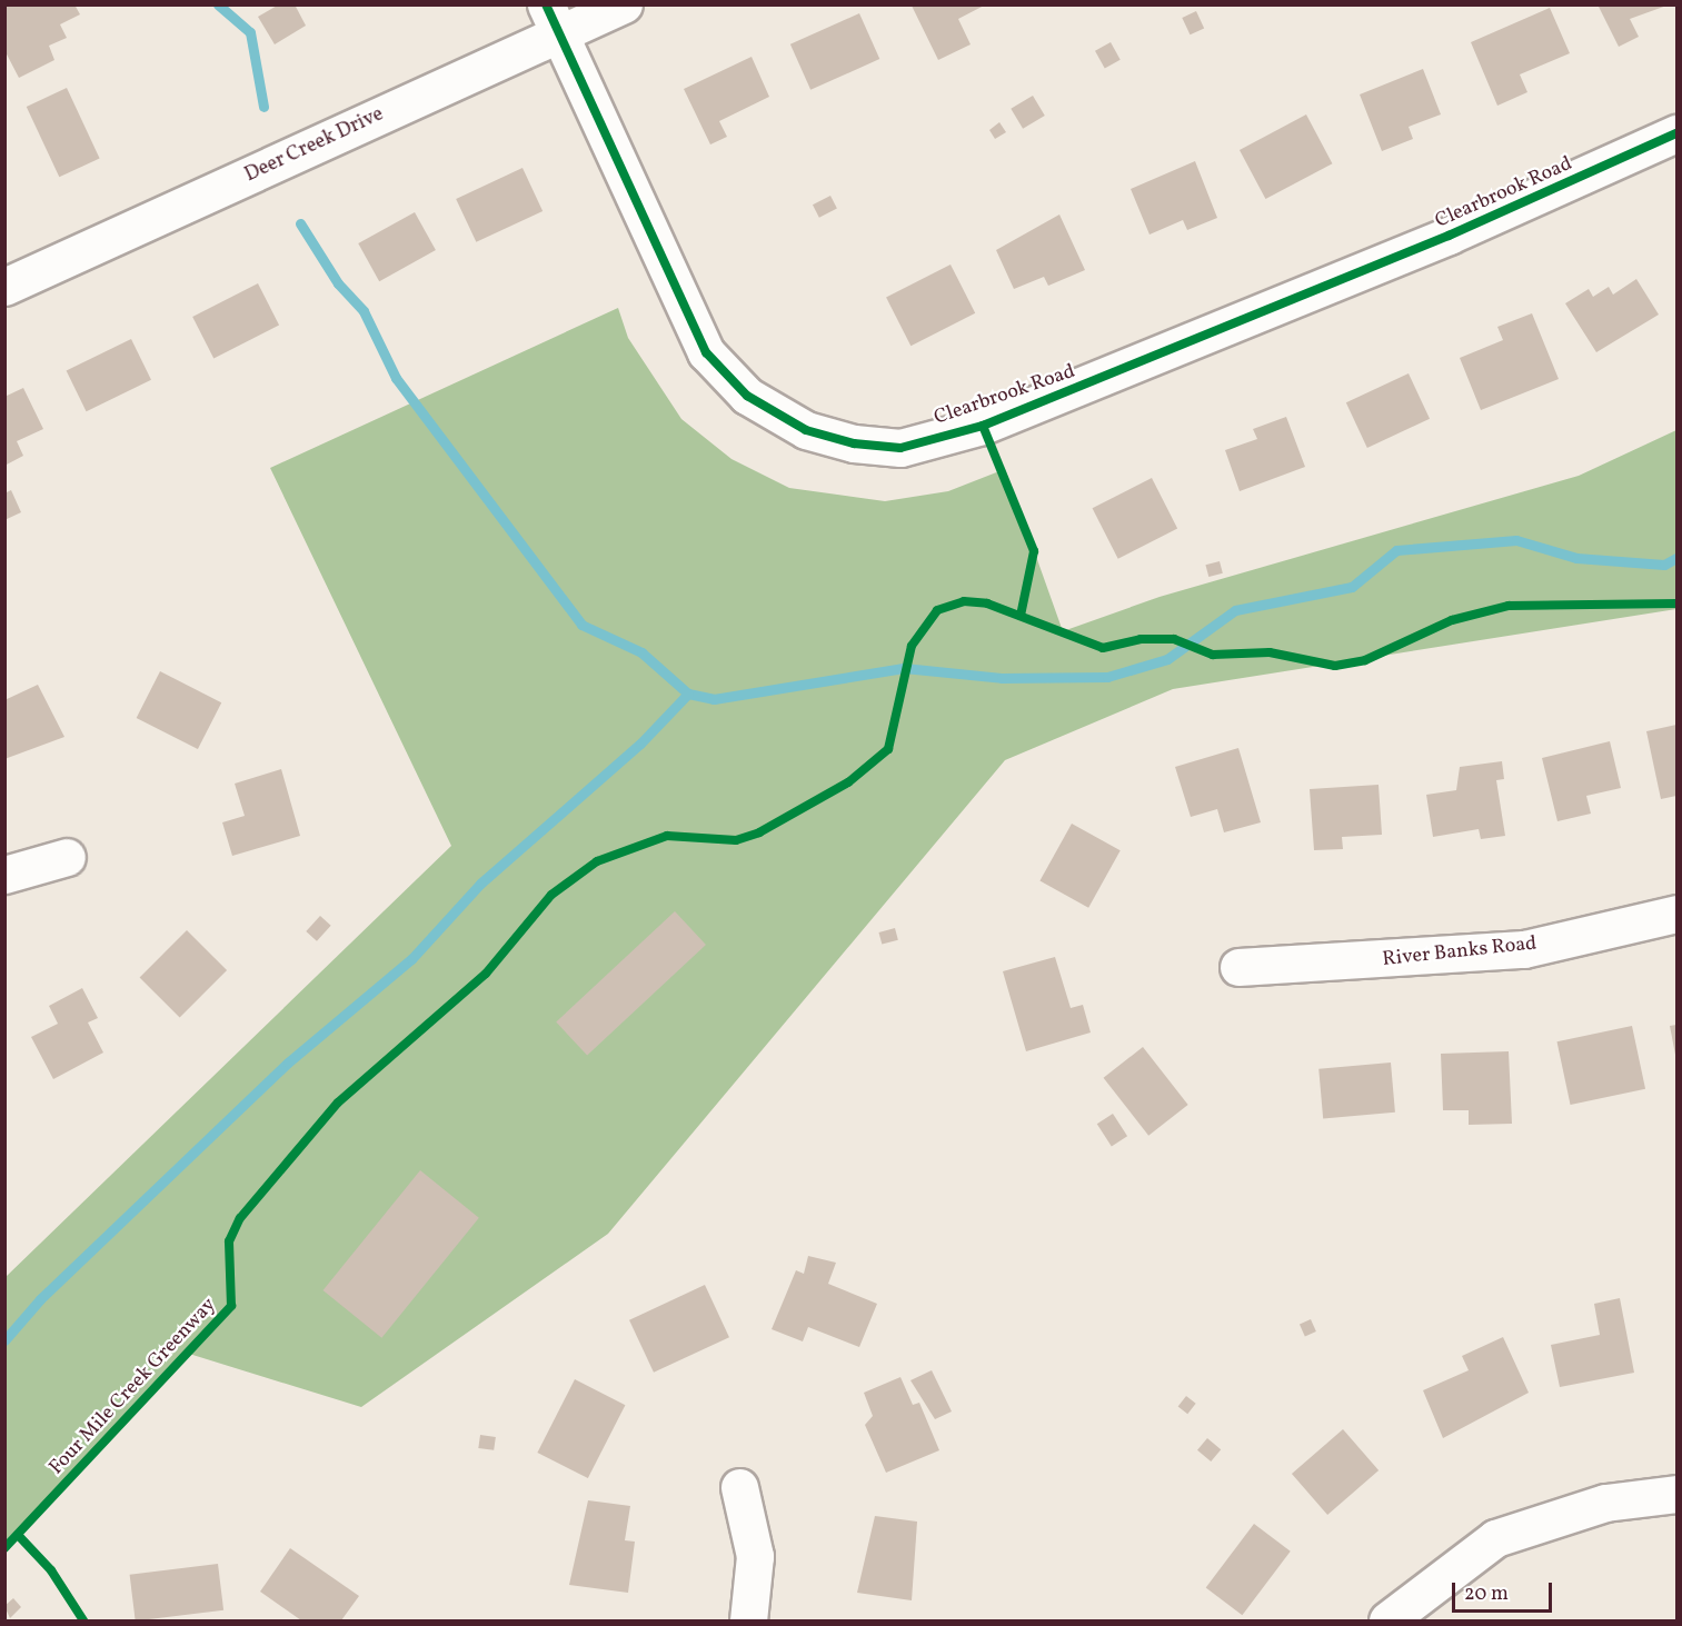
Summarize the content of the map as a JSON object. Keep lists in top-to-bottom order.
{
  "streets": {
    "street": ["Deer Creek Drive", "Clearbrook Road", "River Banks Road"],
    "cycle path": ["Four Mile Creek Greenway"]
  },
  "crossings": [
    ["Deer Creek Drive", "Clearbrook Road"]
  ],
  "scale_bar": "20 m"
}
